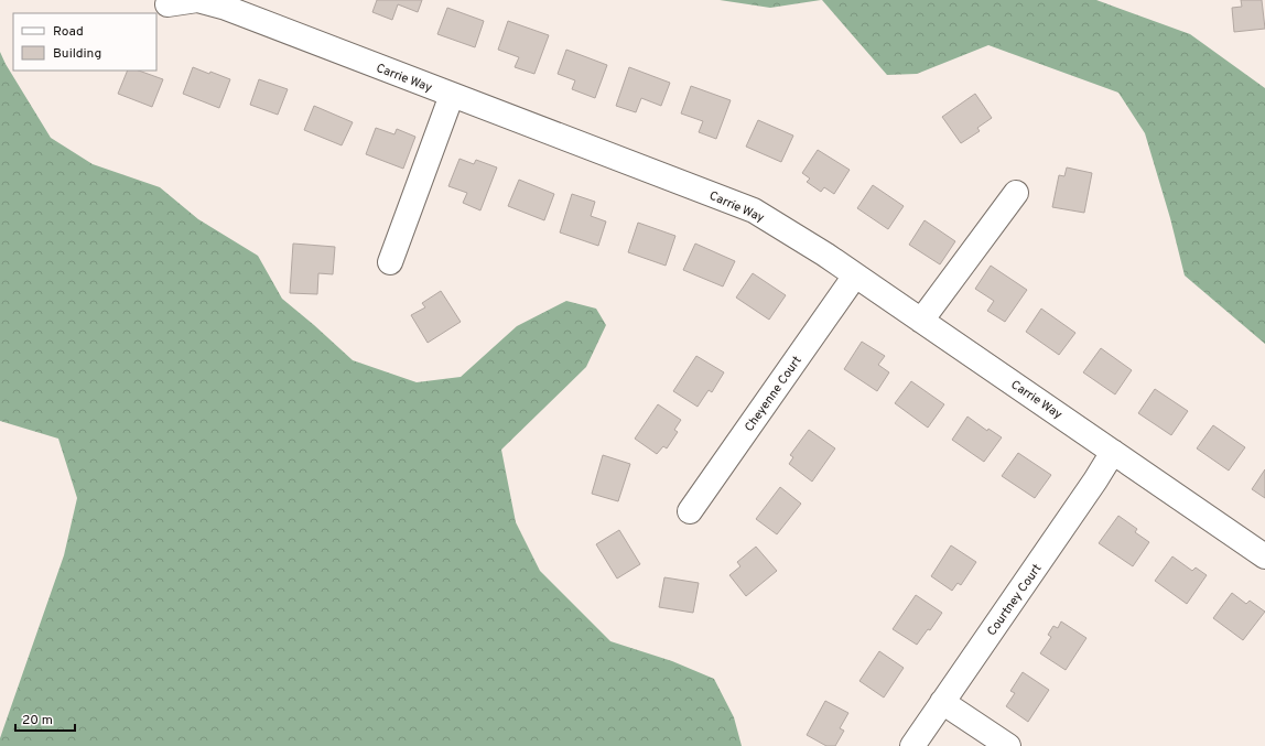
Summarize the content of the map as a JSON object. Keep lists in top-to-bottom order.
{
  "streets": {
    "street": ["Carrie Way", "Cheyenne Court", "Courtney Court"]
  },
  "crossings": [
    ["Carrie Way", "Cheyenne Court"],
    ["Carrie Way", "Courtney Court"]
  ],
  "legend": ["Road", "Building"],
  "scale_bar": "20 m"
}
